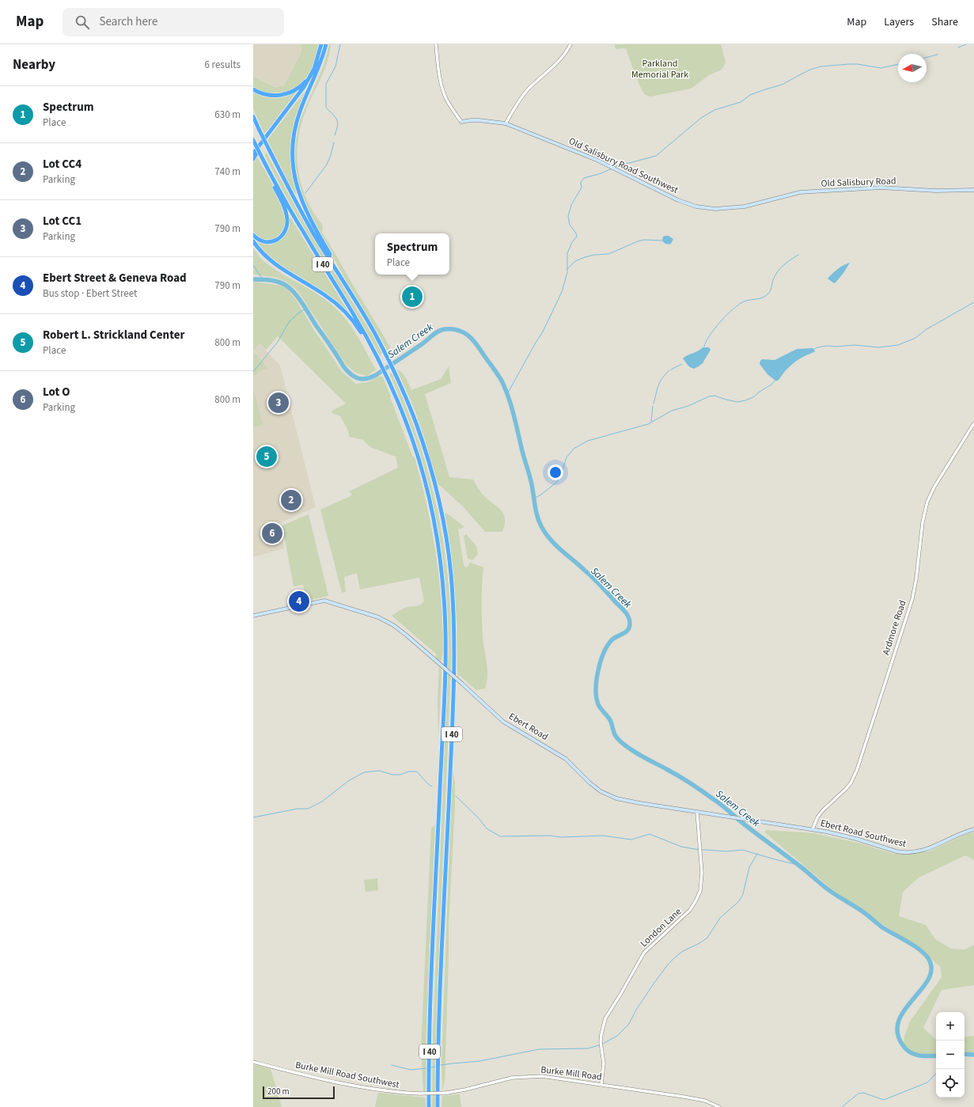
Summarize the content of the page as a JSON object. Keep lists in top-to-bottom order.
{
  "streets": {
    "highway": ["I 40"],
    "main road": [
      "Old Salisbury Road Southwest",
      "Old Salisbury Road",
      "Ebert Road",
      "Ebert Road Southwest"
    ],
    "street": [
      "Ardmore Road",
      "London Lane",
      "Burke Mill Road",
      "Burke Mill Road Southwest"
    ]
  },
  "crossings": [
    ["Old Salisbury Road Southwest", "Old Salisbury Road"],
    ["Ardmore Road", "Ebert Road Southwest"],
    ["Ebert Road", "Ebert Road Southwest"],
    ["Ebert Road", "London Lane"],
    ["London Lane", "Burke Mill Road"],
    ["Burke Mill Road", "Burke Mill Road Southwest"]
  ],
  "water": ["Salem Creek"],
  "parks": ["Parkland Memorial Park"],
  "scale_bar": "200 m",
  "north": "left",
  "page": {
    "header": "Map",
    "search": "Search here",
    "nav": ["Map", "Layers", "Share"],
    "heading": ["Nearby", "6 results"],
    "list": [
      {
        "mark": "1",
        "name": "Spectrum",
        "note": "Place",
        "value": "630 m"
      },
      {
        "mark": "2",
        "name": "Lot CC4",
        "note": "Parking",
        "value": "740 m"
      },
      {
        "mark": "3",
        "name": "Lot CC1",
        "note": "Parking",
        "value": "790 m"
      },
      {
        "mark": "4",
        "name": "Ebert Street & Geneva Road",
        "note": "Bus stop · Ebert Street",
        "value": "790 m"
      },
      {
        "mark": "5",
        "name": "Robert L. Strickland Center",
        "note": "Place",
        "value": "800 m"
      },
      {
        "mark": "6",
        "name": "Lot O",
        "note": "Parking",
        "value": "800 m"
      }
    ],
    "popup": ["Spectrum", "Place"],
    "pins": [
      "1",
      "3",
      "5",
      "2",
      "6",
      "4"
    ],
    "map_buttons": ["+", "−"],
    "scale": "200 m"
  }
}
